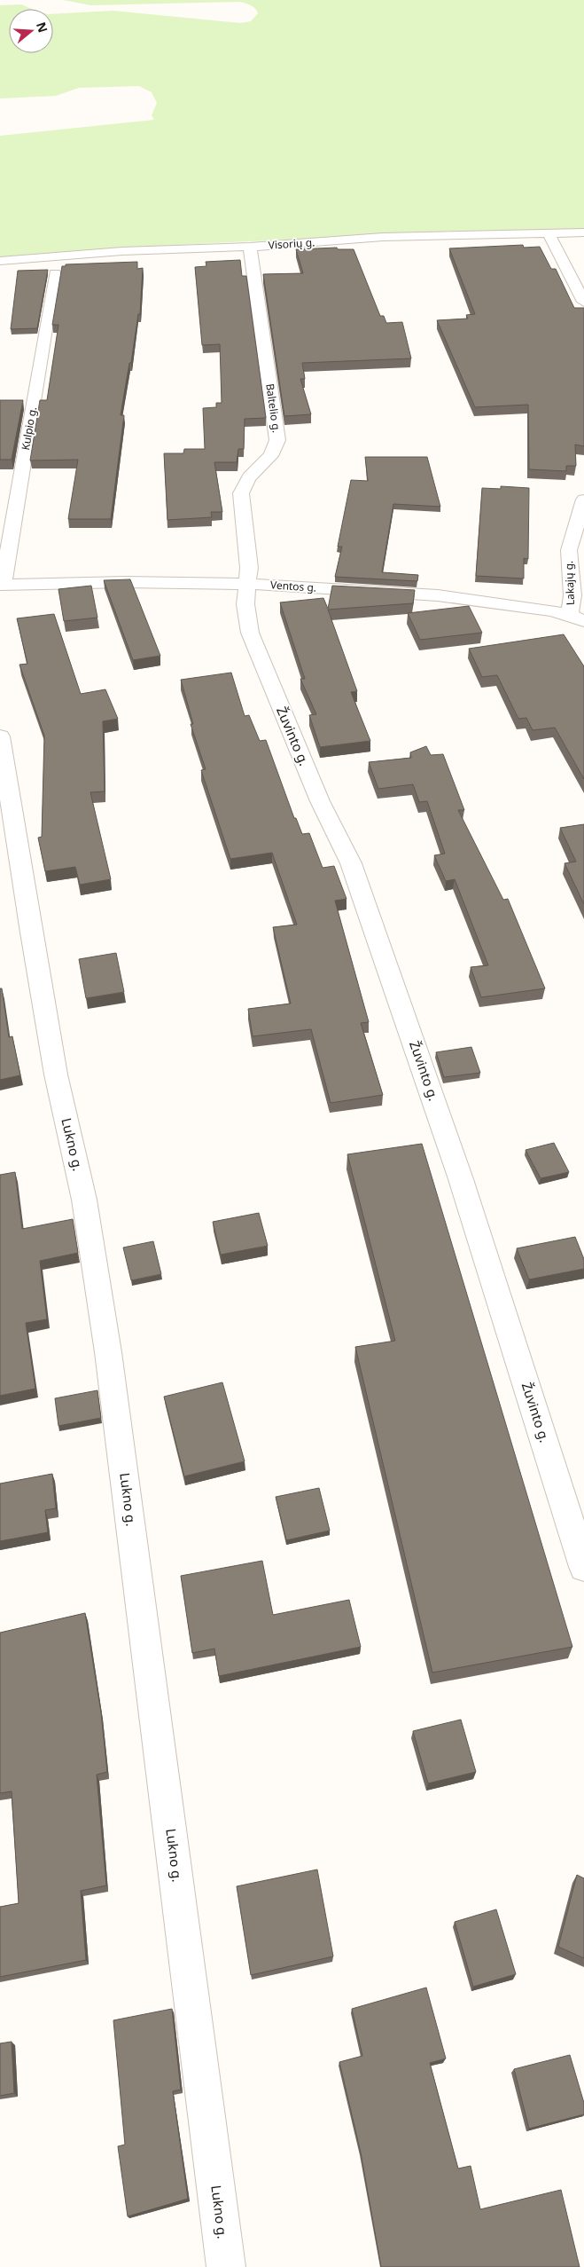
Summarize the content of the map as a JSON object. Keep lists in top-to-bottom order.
{
  "streets": {
    "street": [
      "Visorių g.",
      "Baltelio g.",
      "Kulpio g.",
      "Lakajų g.",
      "Ventos g.",
      "Žuvinto g.",
      "Lukno g."
    ]
  },
  "crossings": [
    ["Visorių g.", "Baltelio g."],
    ["Baltelio g.", "Ventos g."],
    ["Baltelio g.", "Žuvinto g."],
    ["Kulpio g.", "Ventos g."],
    ["Lakajų g.", "Ventos g."],
    ["Ventos g.", "Žuvinto g."]
  ],
  "north": "right"
}
